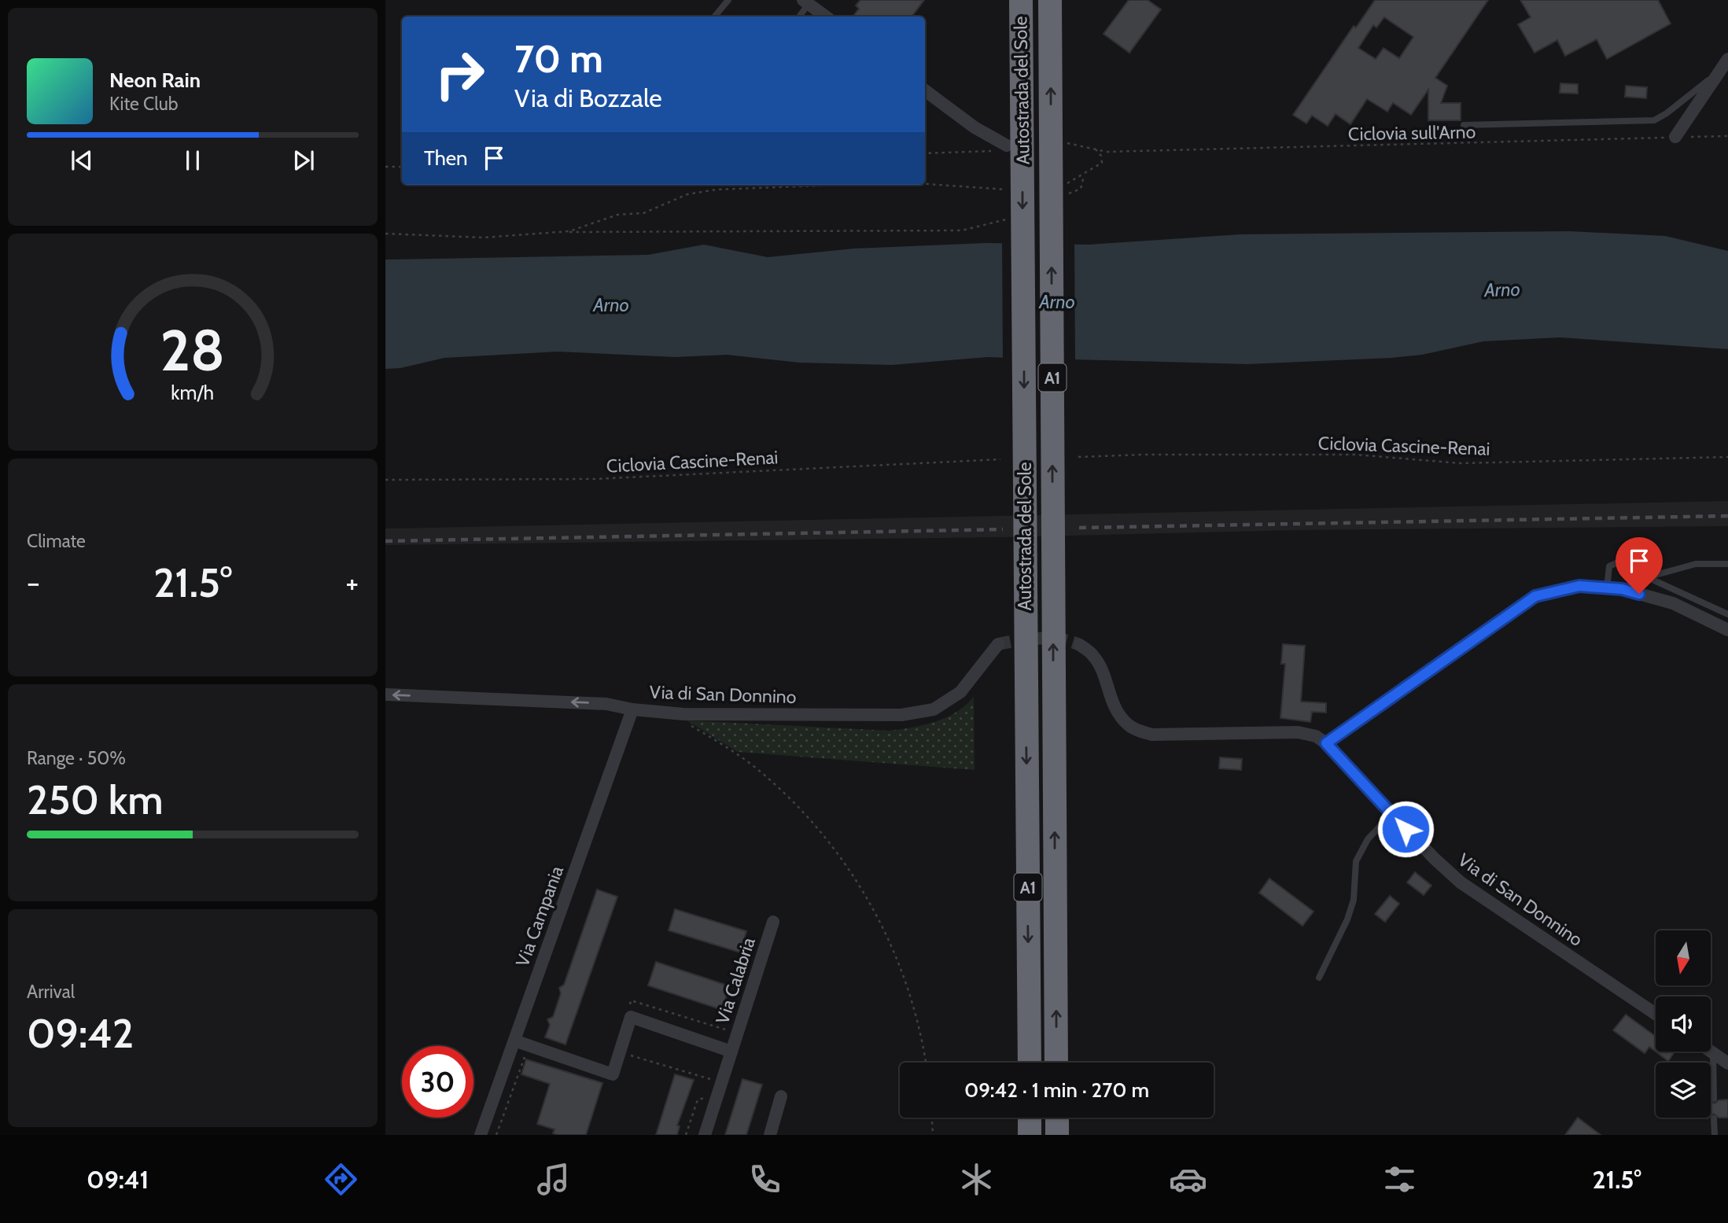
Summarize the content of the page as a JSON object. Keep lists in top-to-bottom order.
{
  "streets": {
    "highway": ["Autostrada del Sole", "A1"],
    "street": ["Via di San Donnino", "Via Campania", "Via Calabria"],
    "path": ["Ciclovia sull'Arno", "Ciclovia Cascine-Renai"]
  },
  "crossings": [
    ["Via di San Donnino", "Via Campania"],
    ["Via Campania", "Via Calabria"]
  ],
  "water": ["Arno"],
  "north": "bottom",
  "page": {
    "turn": ["70 m", "Via di Bozzale"],
    "song": ["Neon Rain", "Kite Club"],
    "then": "Then",
    "tile": [
      "Climate",
      ["Range · 50%", "250 km"],
      ["Arrival", "09:42"]
    ],
    "heat": ["−", "21.5°", "+"],
    "limit": "30",
    "trip": "09:42 · 1 min · 270 m",
    "tabs": ["09:41", "21.5°"],
    "gauge": ["28", "km/h"]
  }
}
